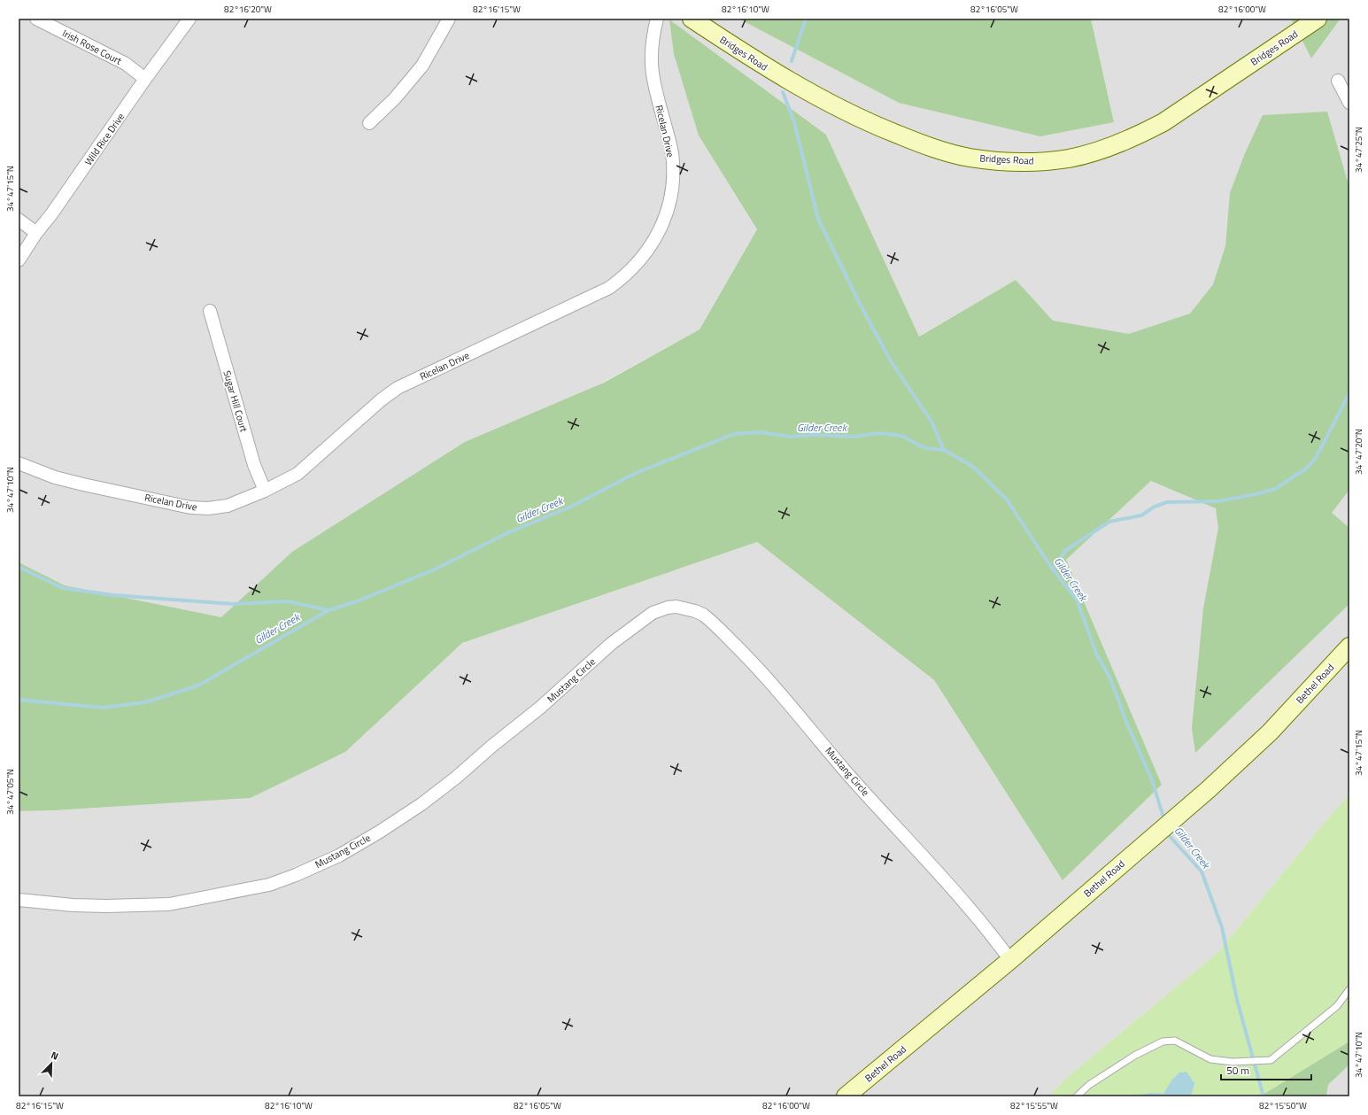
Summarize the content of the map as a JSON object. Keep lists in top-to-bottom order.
{
  "streets": {
    "main road": ["Bridges Road", "Bethel Road"],
    "street": [
      "Irish Rose Court",
      "Ricelan Drive",
      "Wild Rice Drive",
      "Sugar Hill Court",
      "Mustang Circle"
    ]
  },
  "crossings": [
    ["Irish Rose Court", "Wild Rice Drive"],
    ["Ricelan Drive", "Sugar Hill Court"],
    ["Mustang Circle", "Bethel Road"]
  ],
  "water": ["Gilder Creek"],
  "scale_bar": "50 m",
  "north": "top right",
  "coordinates": [
    "82°16'20\"W",
    "82°16'15\"W",
    "82°16'10\"W",
    "82°16'05\"W",
    "82°16'00\"W",
    "34°47'25\"N",
    "34°47'15\"N",
    "34°47'20\"N",
    "34°47'10\"N",
    "34°47'05\"N",
    "82°15'55\"W",
    "82°15'50\"W"
  ]
}
